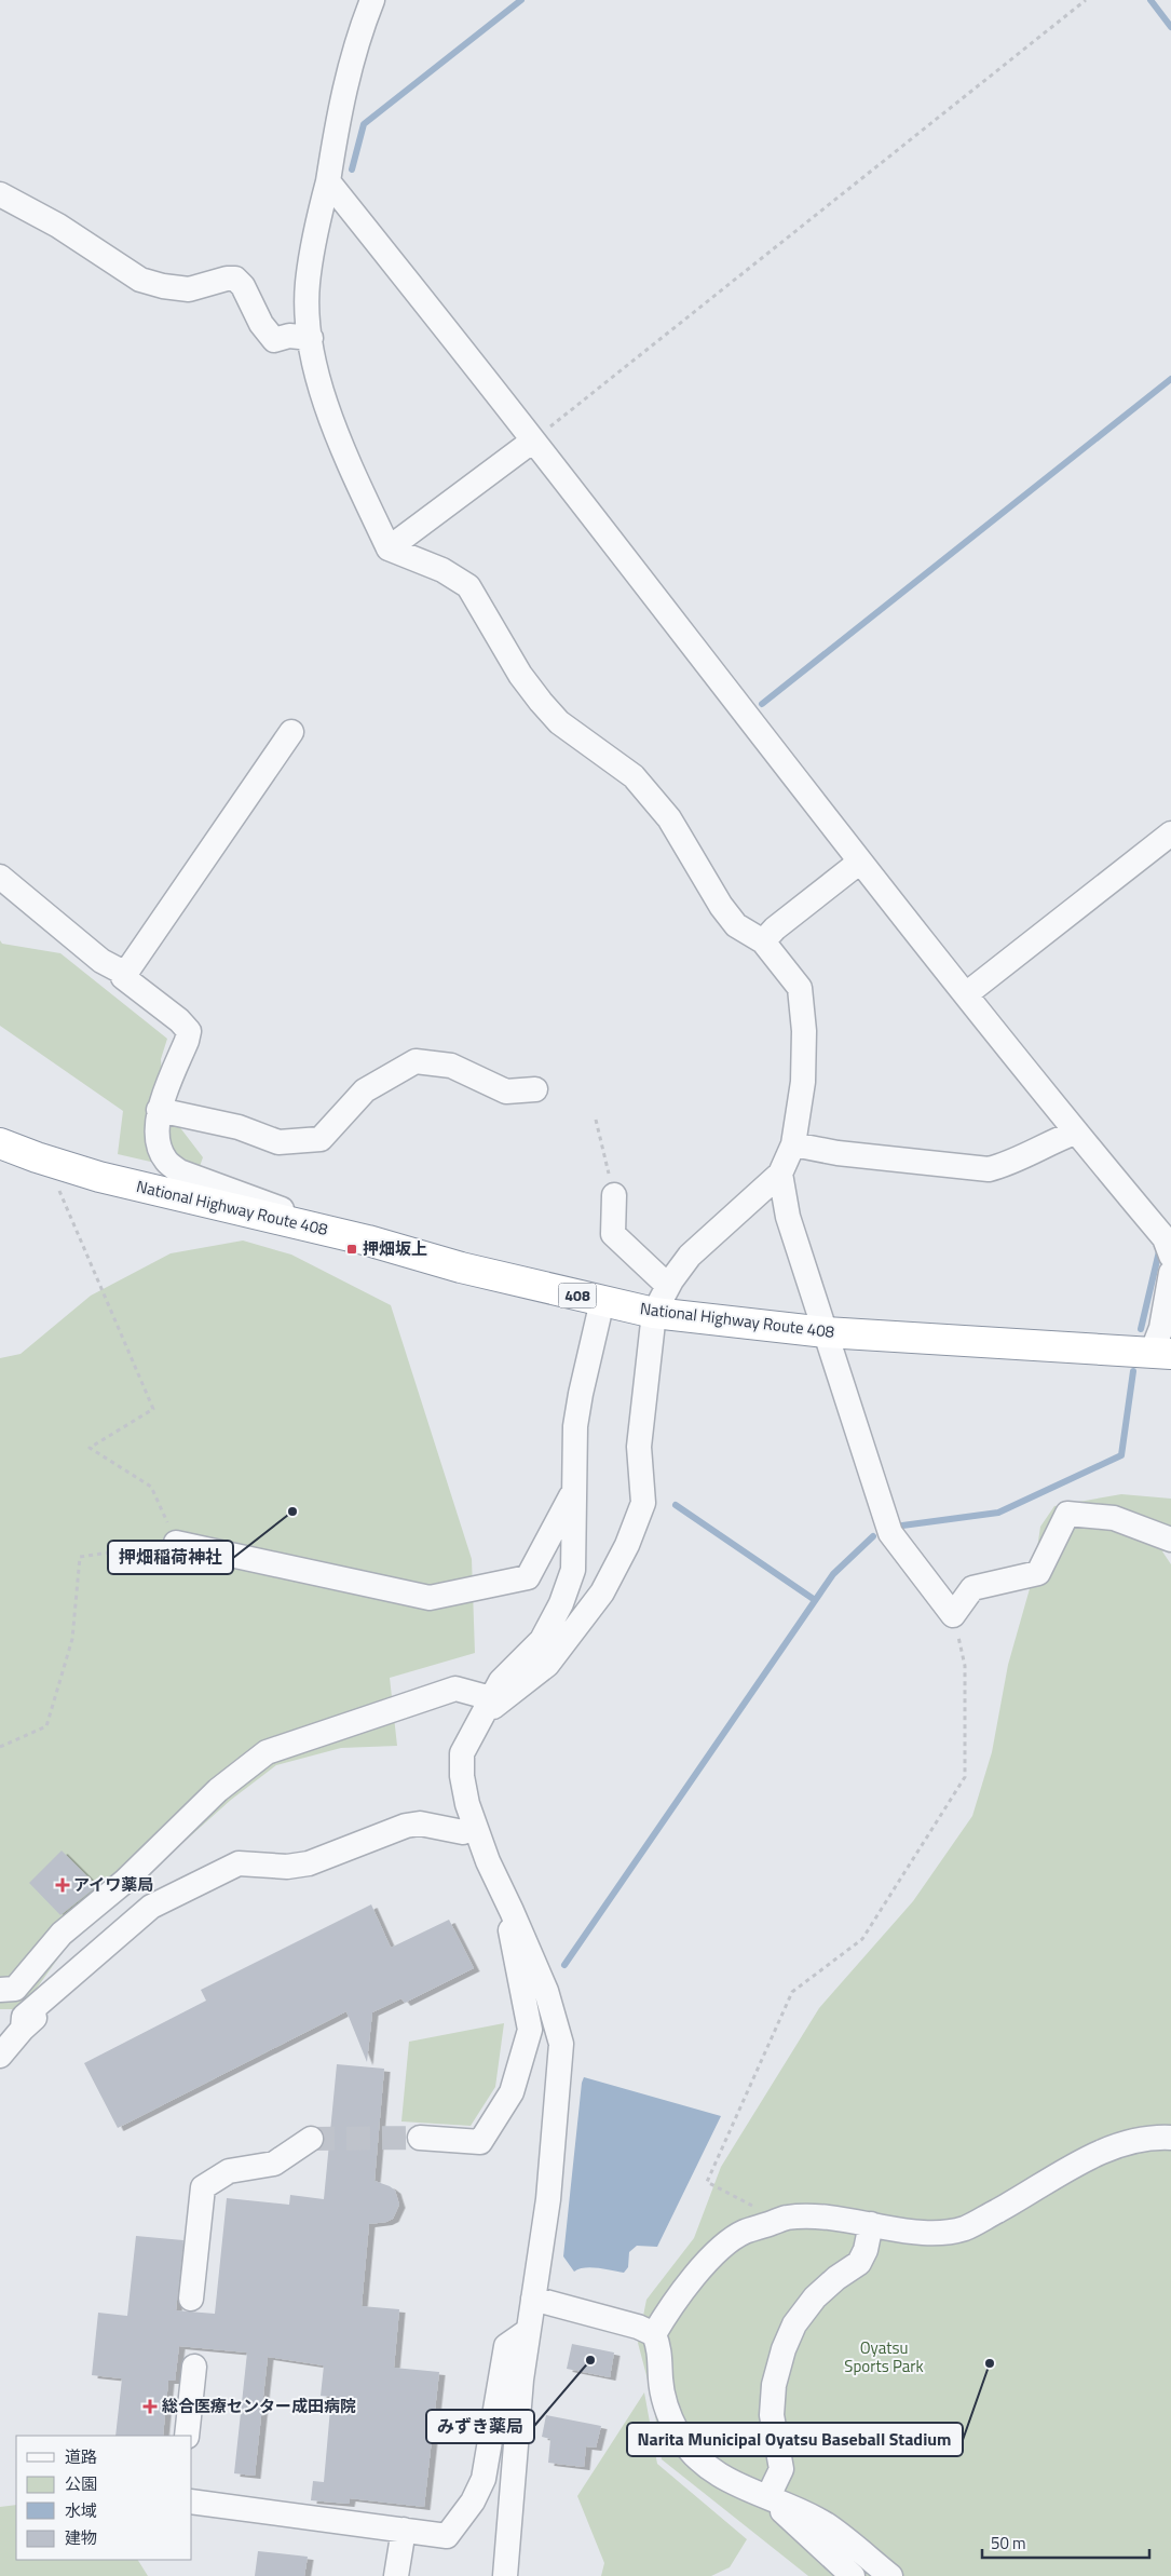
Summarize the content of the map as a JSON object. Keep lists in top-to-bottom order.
{
  "streets": {
    "highway": ["National Highway Route 408", "408"]
  },
  "parks": ["Oyatsu Sports Park"],
  "places": {
    "transit": ["押畑坂上"],
    "other": ["押畑稲荷神社", "みずき薬局", "Narita Municipal Oyatsu Baseball Stadium"],
    "health": ["アイワ薬局", "総合医療センター成田病院"]
  },
  "legend": [
    "道路",
    "公園",
    "水域",
    "建物"
  ],
  "scale_bar": "50 m"
}
